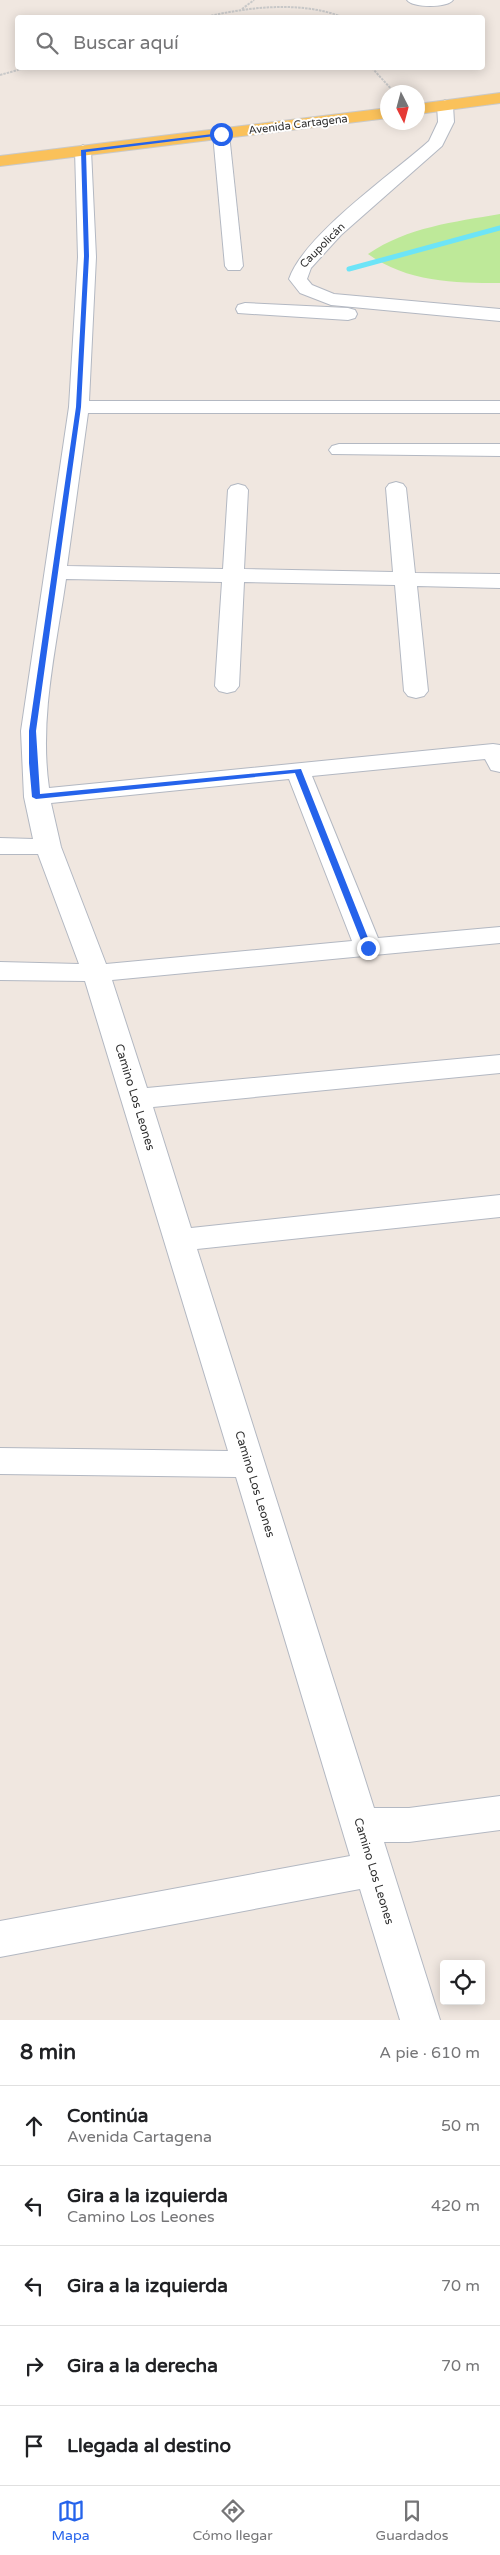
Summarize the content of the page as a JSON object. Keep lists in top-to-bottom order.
{
  "streets": {
    "main road": ["Avenida Cartagena"],
    "street": ["Caupolicán", "Camino Los Leones"]
  },
  "crossings": [
    ["Avenida Cartagena", "Camino Los Leones"]
  ],
  "north": "bottom",
  "page": {
    "search": "Buscar aquí",
    "heading": ["8 min", "A pie · 610 m"],
    "list": [
      ["Continúa", "Avenida Cartagena", "50 m"],
      ["Gira a la izquierda", "Camino Los Leones", "420 m"],
      ["Gira a la izquierda", "70 m"],
      ["Gira a la derecha", "70 m"],
      "Llegada al destino"
    ],
    "nav": ["Mapa", "Cómo llegar", "Guardados"]
  }
}
